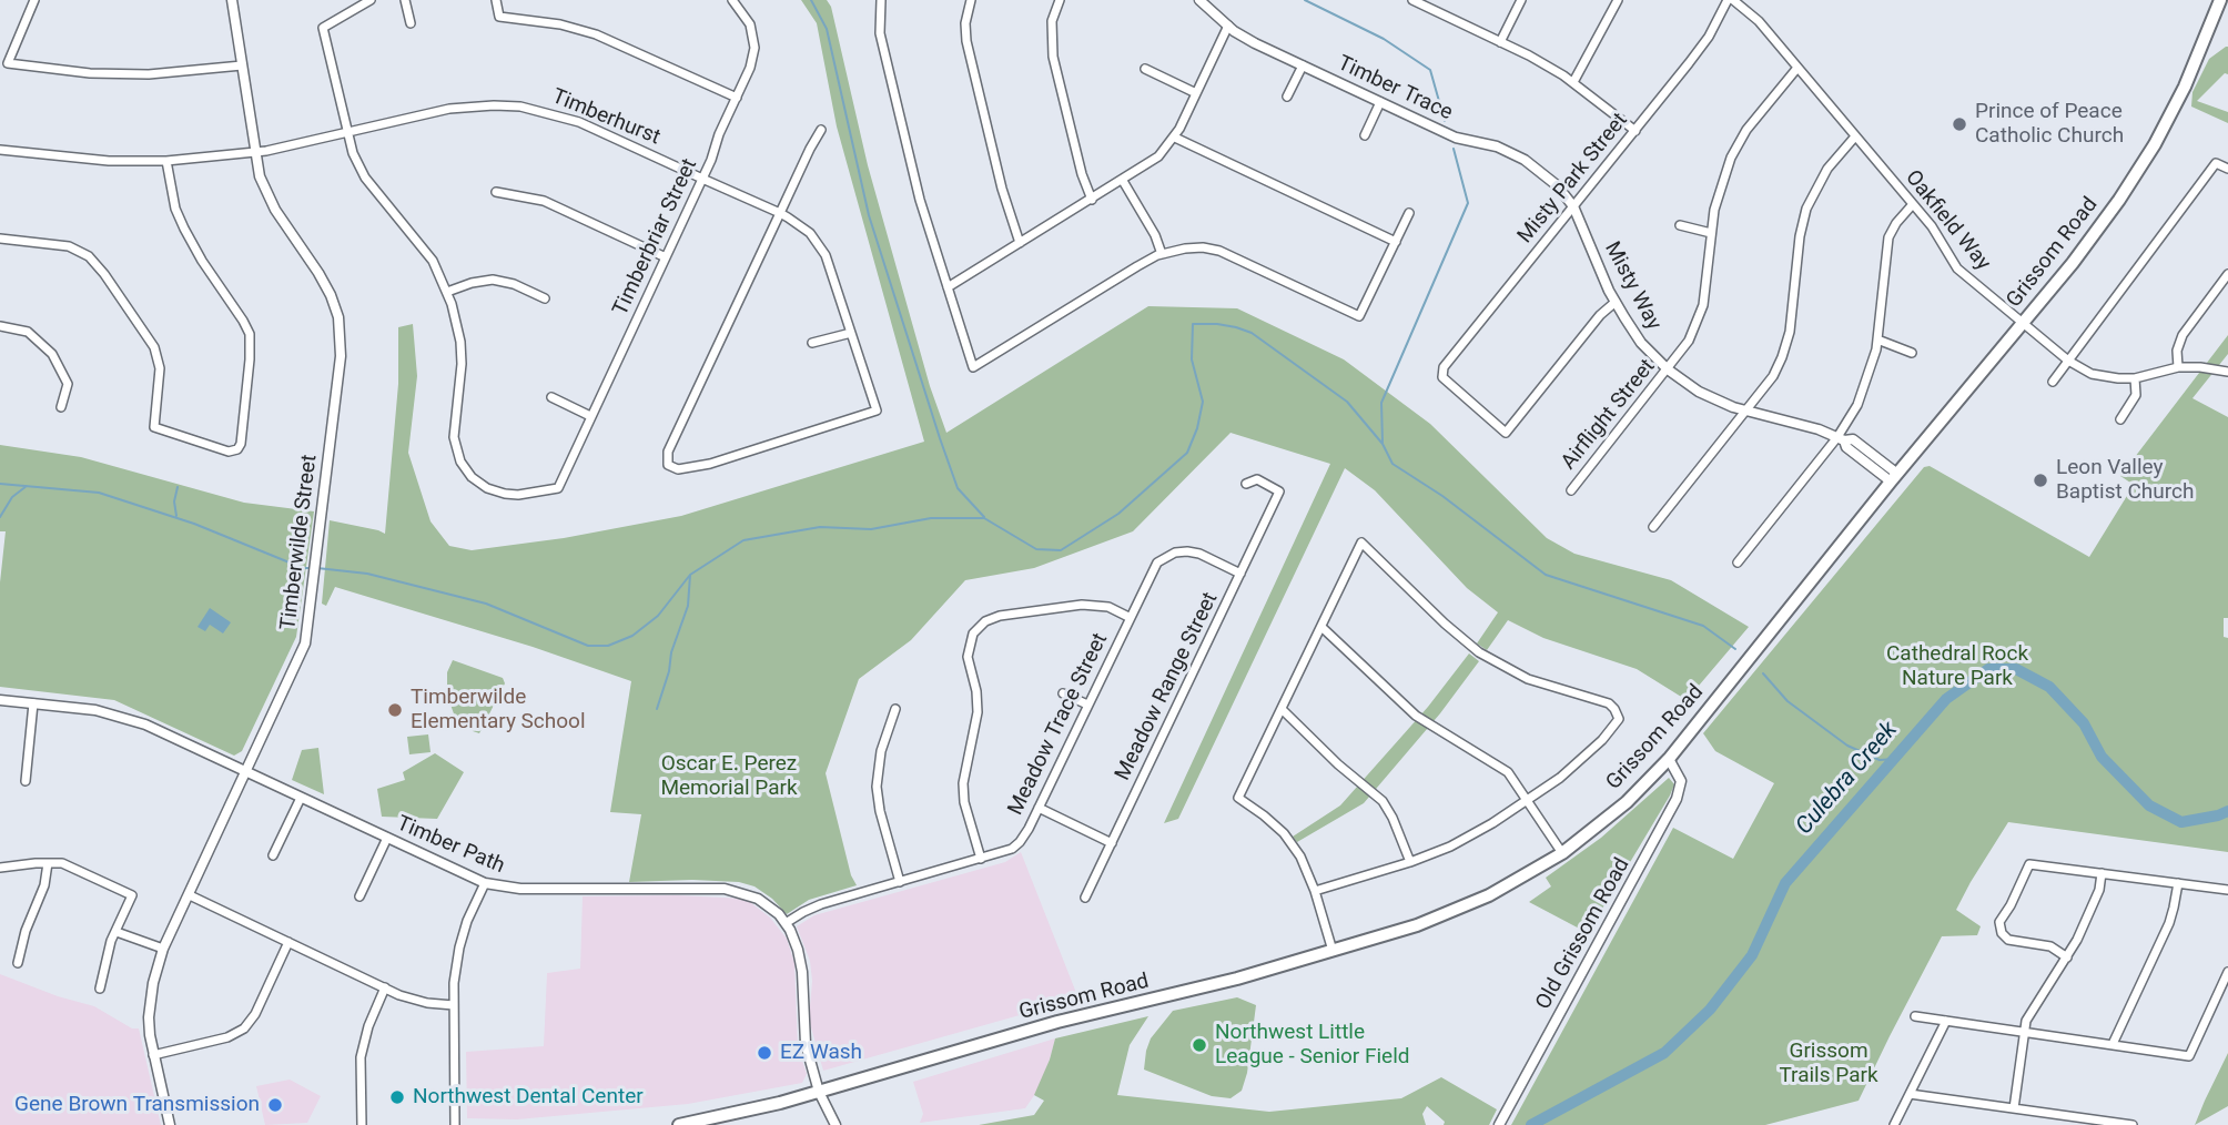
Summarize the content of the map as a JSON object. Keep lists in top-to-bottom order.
{
  "streets": {
    "main road": ["Grissom Road"],
    "street": [
      "Timber Trace",
      "Timberhurst",
      "Misty Park Street",
      "Oakfield Way",
      "Timberbriar Street",
      "Misty Way",
      "Airflight Street",
      "Timberwilde Street",
      "Meadow Range Street",
      "Meadow Trace Street",
      "Timber Path",
      "Old Grissom Road"
    ]
  },
  "crossings": [
    ["Timber Trace", "Misty Park Street"],
    ["Timber Trace", "Misty Way"],
    ["Timberhurst", "Timberbriar Street"],
    ["Timberhurst", "Timberwilde Street"],
    ["Misty Park Street", "Oakfield Way"],
    ["Misty Park Street", "Misty Way"],
    ["Oakfield Way", "Grissom Road"],
    ["Oakfield Way", "Airflight Street"],
    ["Grissom Road", "Misty Way"],
    ["Grissom Road", "Old Grissom Road"],
    ["Misty Way", "Airflight Street"],
    ["Timberwilde Street", "Timber Path"],
    ["Meadow Range Street", "Meadow Trace Street"],
    ["Meadow Trace Street", "Timber Path"]
  ],
  "water": ["Culebra Creek"],
  "parks": ["Cathedral Rock Nature Park", "Oscar E. Perez Memorial Park", "Grissom Trails Park"],
  "places": [
    "Prince of Peace Catholic Church",
    "Leon Valley Baptist Church",
    "Timberwilde Elementary School",
    "Northwest Little League - Senior Field",
    "EZ Wash",
    "Northwest Dental Center",
    "Gene Brown Transmission"
  ]
}
